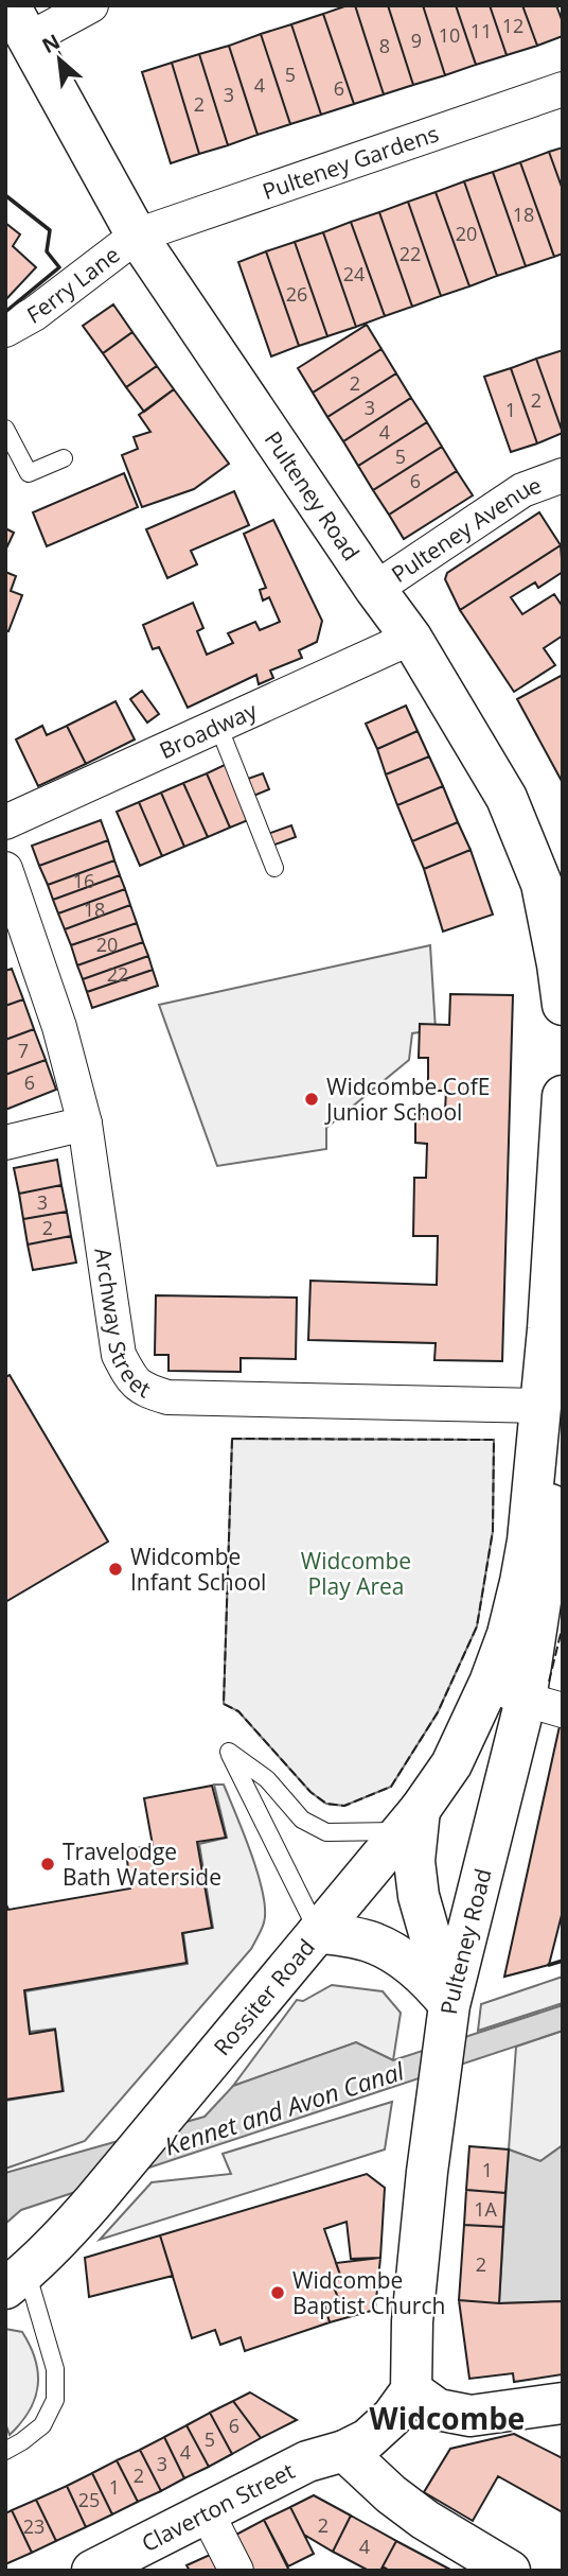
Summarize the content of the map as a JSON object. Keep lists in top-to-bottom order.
{
  "streets": {
    "main road": ["Pulteney Road", "Rossiter Road", "Claverton Street"],
    "street": [
      "Pulteney Gardens",
      "Ferry Lane",
      "Pulteney Avenue",
      "Broadway",
      "Archway Street"
    ]
  },
  "crossings": [
    ["Pulteney Gardens", "Ferry Lane"],
    ["Pulteney Gardens", "Pulteney Road"],
    ["Ferry Lane", "Pulteney Road"],
    ["Pulteney Road", "Pulteney Avenue"],
    ["Pulteney Road", "Broadway"],
    ["Pulteney Road", "Archway Street"],
    ["Pulteney Road", "Rossiter Road"]
  ],
  "districts": ["Widcombe"],
  "water": ["Kennet and Avon Canal"],
  "parks": ["Widcombe Play Area"],
  "places": [
    "Widcombe CofE Junior School",
    "Widcombe Infant School",
    "Travelodge Bath Waterside",
    "Widcombe Baptist Church"
  ],
  "house_numbers": [
    "12",
    "11",
    "10",
    "9",
    "8",
    "5",
    "4",
    "6",
    "3",
    "2",
    "18",
    "20",
    "22",
    "24",
    "26",
    "2",
    "2",
    "3",
    "1",
    "4",
    "5",
    "6",
    "16",
    "18",
    "20",
    "22",
    "7",
    "6",
    "3",
    "2",
    "1",
    "1A",
    "2",
    "6",
    "5",
    "4",
    "3",
    "2",
    "1",
    "25",
    "2",
    "23",
    "4"
  ],
  "north": "top left"
}
